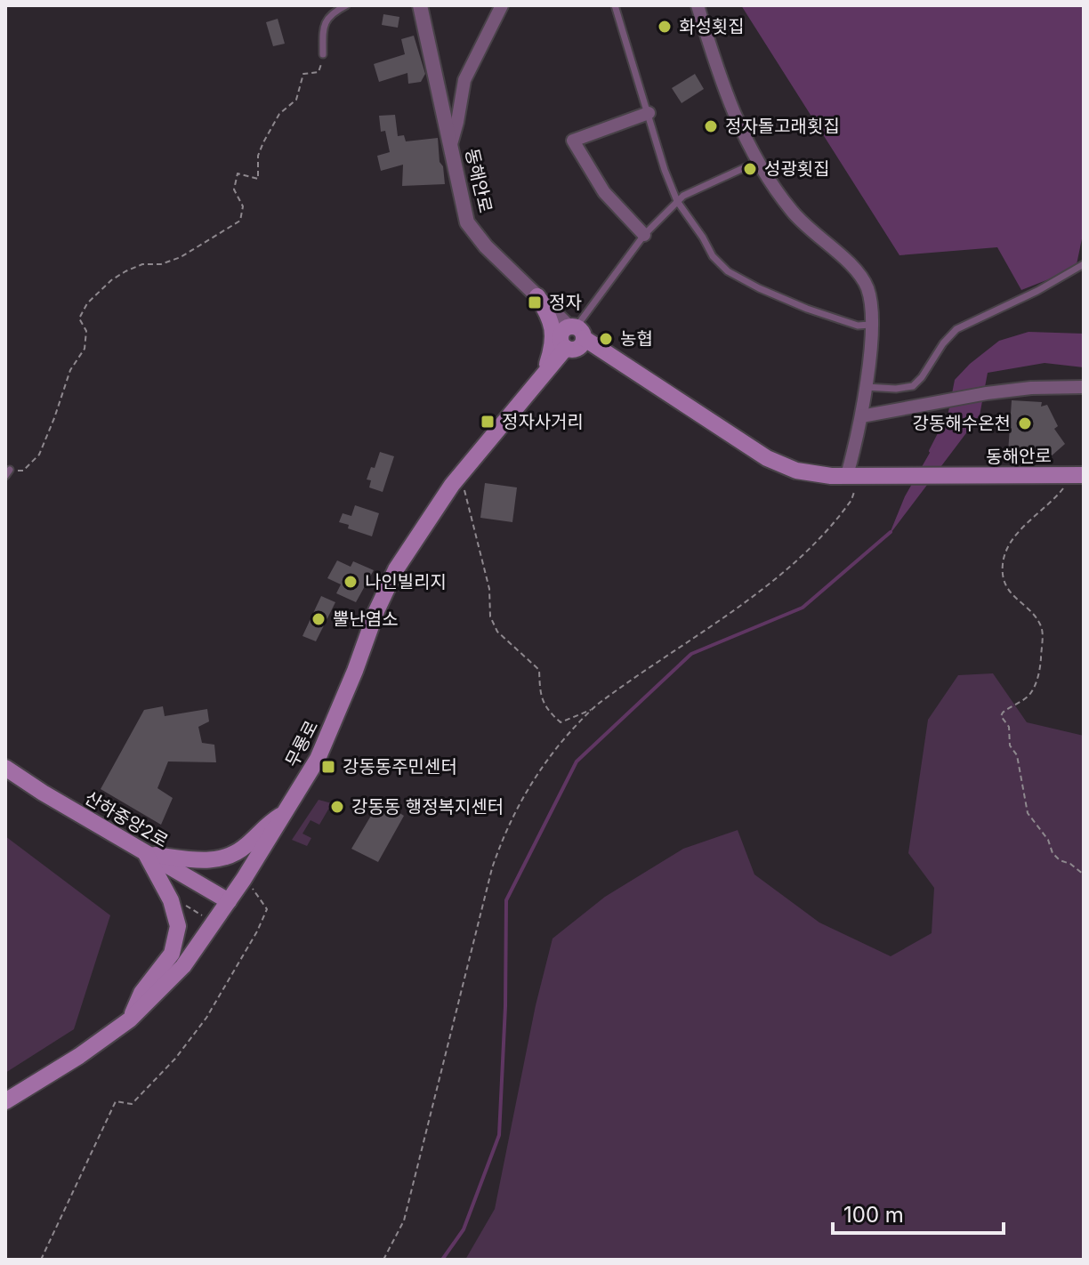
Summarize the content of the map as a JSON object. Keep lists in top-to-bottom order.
{
  "streets": {
    "main road": ["동해안로", "무룡로", "산하중앙2로"]
  },
  "crossings": [
    ["동해안로", "무룡로"],
    ["무룡로", "산하중앙2로"]
  ],
  "places": {
    "other": [
      "화성횟집",
      "정자돌고래횟집",
      "성광횟집",
      "농협",
      "강동해수온천",
      "나인빌리지",
      "뿔난염소",
      "강동동 행정복지센터"
    ],
    "transit": ["정자", "정자사거리", "강동동주민센터"]
  },
  "scale_bar": "100 m"
}
